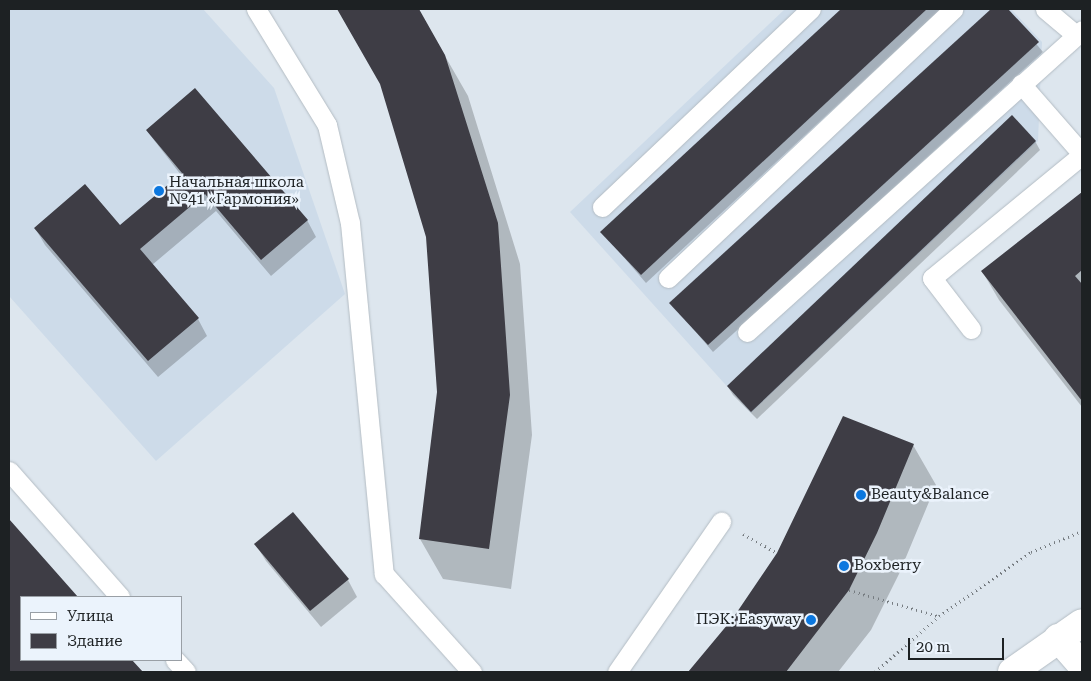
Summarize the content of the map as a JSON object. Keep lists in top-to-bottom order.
{
  "places": [
    "Начальная школа №41 «Гармония»",
    "Beauty&Balance",
    "Boxberry",
    "ПЭК: Easyway"
  ],
  "legend": ["Улица", "Здание"],
  "scale_bar": "20 m"
}
